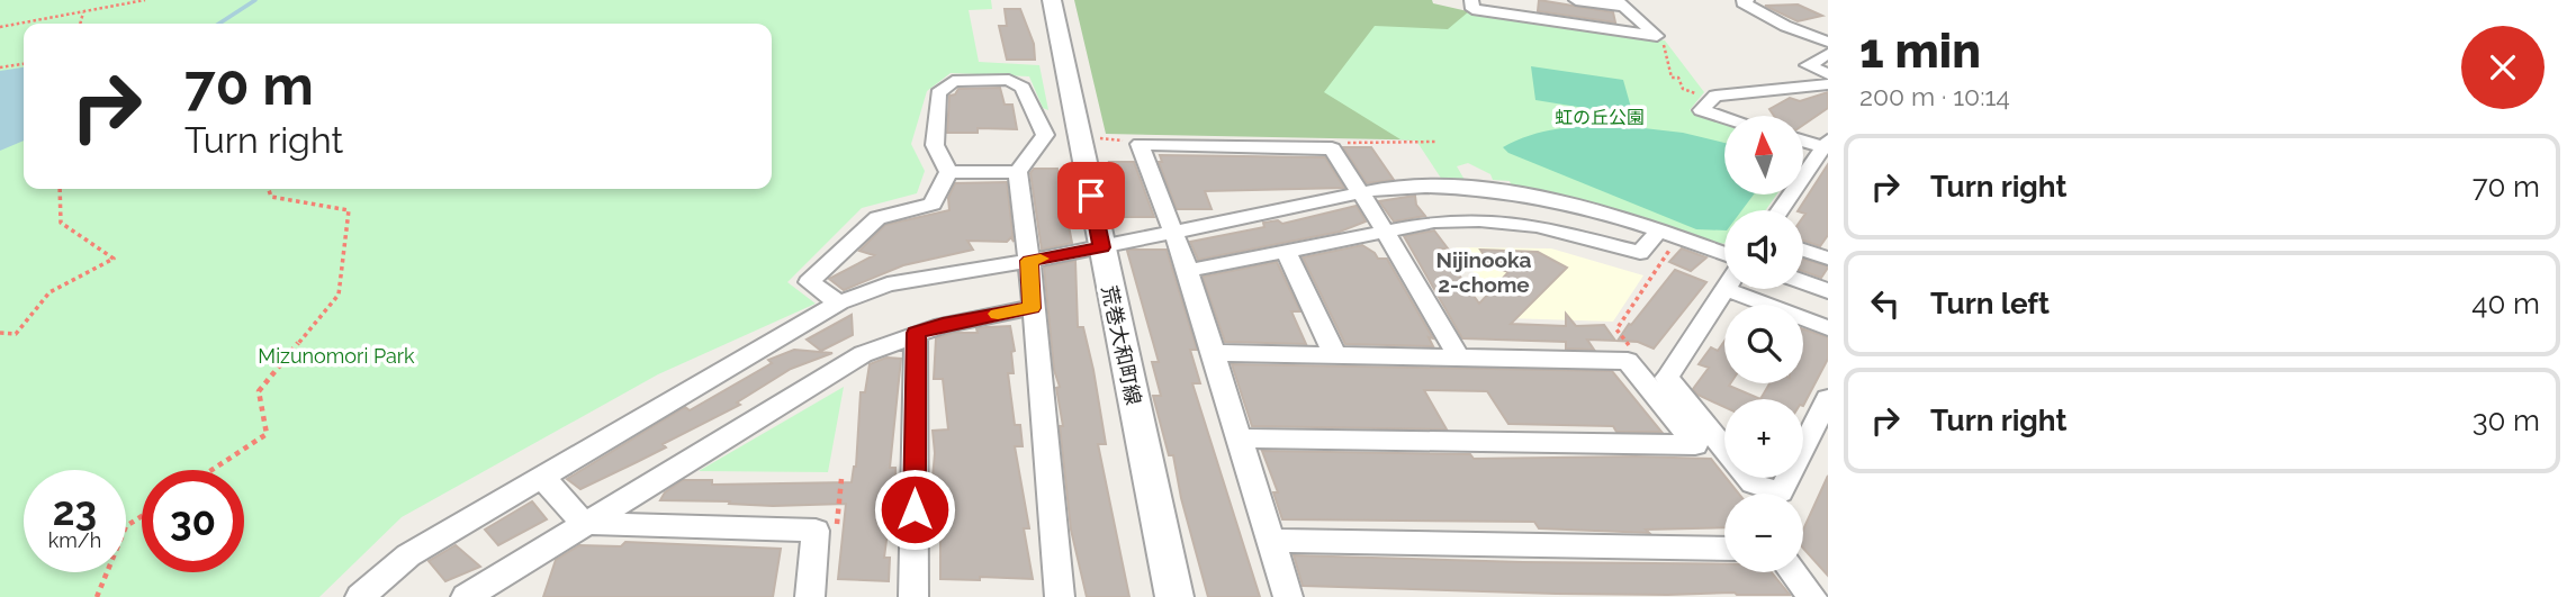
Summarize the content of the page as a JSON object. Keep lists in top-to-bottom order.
{
  "streets": {
    "street": ["荒巻大和町線"]
  },
  "districts": ["Nijinooka 2-chome"],
  "parks": ["虹の丘公園", "Mizunomori Park"],
  "north": "top",
  "page": {
    "heading": ["1 min", "200 m · 10:14"],
    "turn": ["70 m", "Turn right"],
    "map_buttons": ["+", "−"],
    "list": [
      {
        "name": "Turn right",
        "value": "70 m"
      },
      {
        "name": "Turn left",
        "value": "40 m"
      },
      {
        "name": "Turn right",
        "value": "30 m"
      }
    ],
    "speed": "23 km/h",
    "limit": "30"
  }
}
